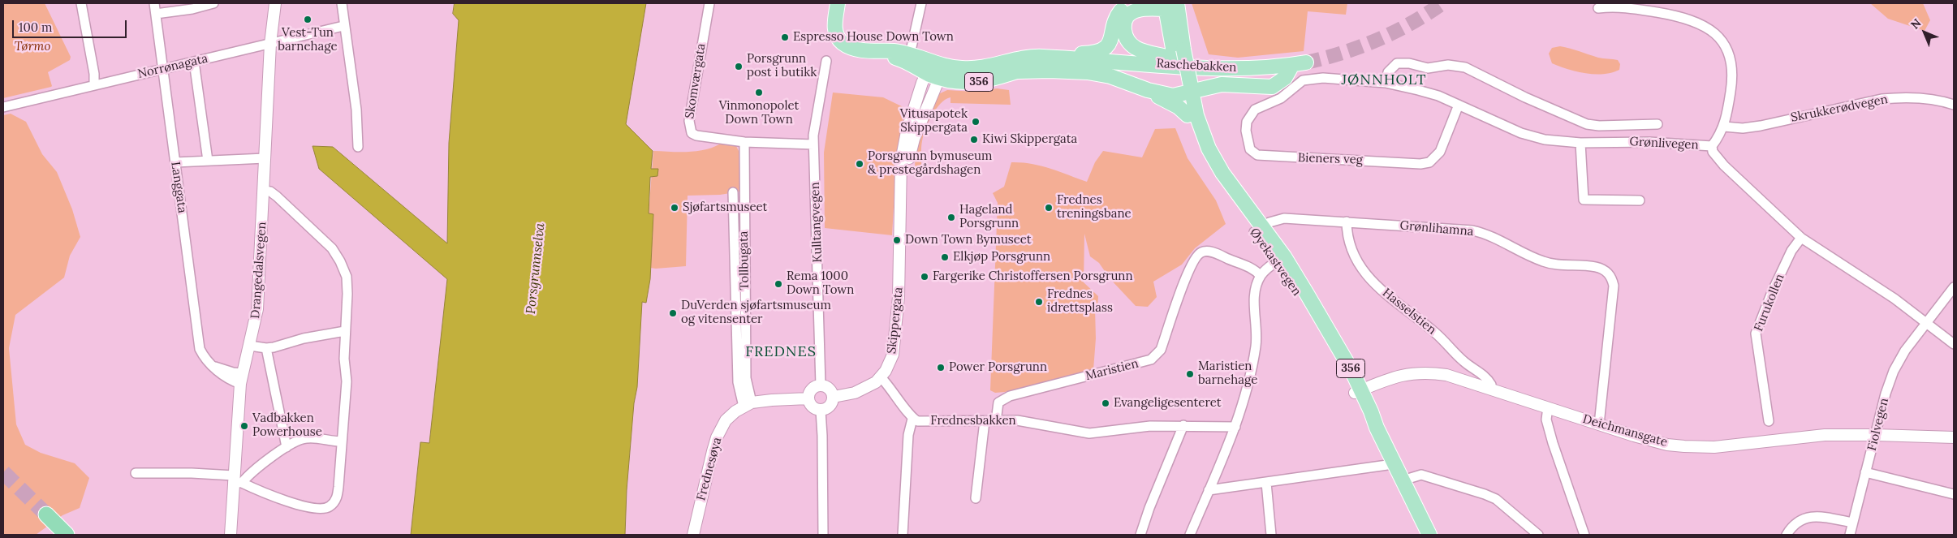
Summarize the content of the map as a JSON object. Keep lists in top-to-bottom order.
{
  "streets": {
    "main road": ["Raschebakken", "356", "Øyekastvegen"],
    "street": [
      "Norrønagata",
      "Skomværgata",
      "Skrukkerødvegen",
      "Grønlivegen",
      "Bieners veg",
      "Langgata",
      "Kulltangvegen",
      "Grønlihamna",
      "Tollbugata",
      "Drangedalsvegen",
      "Furukollen",
      "Hasselstien",
      "Skippergata",
      "Maristien",
      "Frednesbakken",
      "Fiolvegen",
      "Deichmansgate",
      "Frednesøya"
    ]
  },
  "crossings": [
    ["Raschebakken", "356"],
    ["Raschebakken", "Øyekastvegen"],
    ["Raschebakken", "Skippergata"],
    ["Norrønagata", "Langgata"],
    ["Norrønagata", "Drangedalsvegen"],
    ["Skomværgata", "Kulltangvegen"],
    ["Skomværgata", "Tollbugata"],
    ["356", "Øyekastvegen"],
    ["Grønlivegen", "Bieners veg"],
    ["Grønlivegen", "Furukollen"],
    ["Grønlivegen", "Fiolvegen"],
    ["Langgata", "Drangedalsvegen"],
    ["Kulltangvegen", "Skippergata"],
    ["Grønlihamna", "Øyekastvegen"],
    ["Grønlihamna", "Hasselstien"],
    ["Grønlihamna", "Deichmansgate"],
    ["Tollbugata", "Frednesøya"],
    ["Øyekastvegen", "Deichmansgate"],
    ["Hasselstien", "Deichmansgate"],
    ["Skippergata", "Frednesbakken"],
    ["Maristien", "Frednesbakken"],
    ["Fiolvegen", "Deichmansgate"]
  ],
  "districts": ["JØNNHOLT", "FREDNES"],
  "water": ["Porsgrunnselva"],
  "parks": ["Tørmo"],
  "places": [
    "Vest-Tun barnehage",
    "Espresso House Down Town",
    "Porsgrunn post i butikk",
    "Vinmonopolet Down Town",
    "Vitusapotek Skippergata",
    "Kiwi Skippergata",
    "Porsgrunn bymuseum & prestegårdshagen",
    "Sjøfartsmuseet",
    "Frednes treningsbane",
    "Hageland Porsgrunn",
    "Down Town Bymuseet",
    "Elkjøp Porsgrunn",
    "Fargerike Christoffersen Porsgrunn",
    "Rema 1000 Down Town",
    "Frednes idrettsplass",
    "DuVerden sjøfartsmuseum og vitensenter",
    "Power Porsgrunn",
    "Maristien barnehage",
    "Evangeligesenteret",
    "Vadbakken Powerhouse"
  ],
  "scale_bar": "100 m",
  "north": "top left"
}
